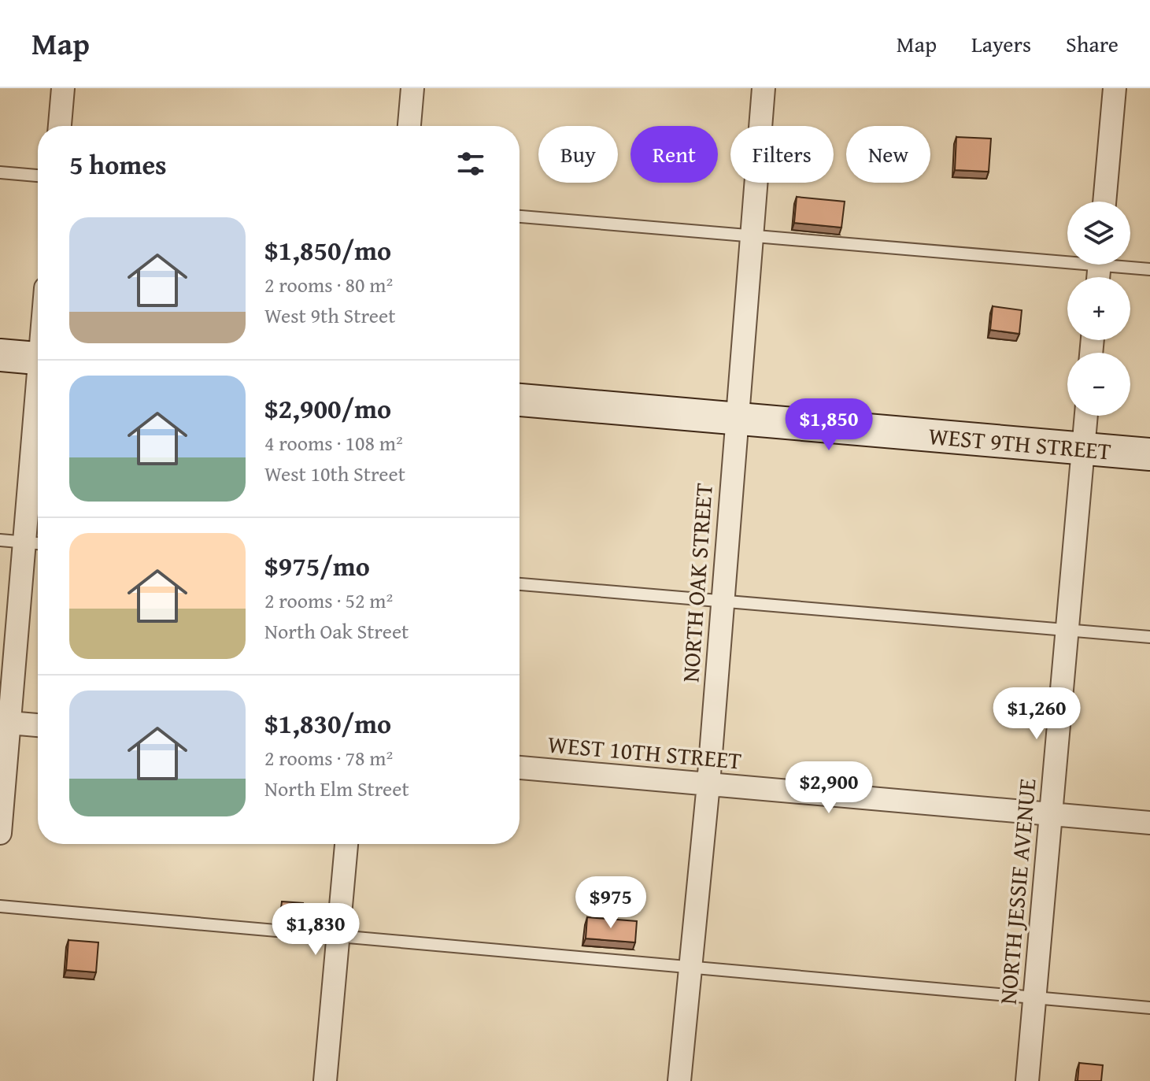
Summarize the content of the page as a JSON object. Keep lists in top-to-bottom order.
{
  "streets": {
    "street": [
      "WEST 9TH STREET",
      "NORTH OAK STREET",
      "WEST 10TH STREET",
      "NORTH JESSIE AVENUE"
    ]
  },
  "crossings": [
    ["WEST 9TH STREET", "NORTH OAK STREET"],
    ["WEST 9TH STREET", "NORTH JESSIE AVENUE"],
    ["NORTH OAK STREET", "WEST 10TH STREET"],
    ["WEST 10TH STREET", "NORTH JESSIE AVENUE"]
  ],
  "page": {
    "header": "Map",
    "nav": ["Map", "Layers", "Share"],
    "chip": [
      "Buy",
      "Rent",
      "Filters",
      "New"
    ],
    "heading": "5 homes",
    "map_buttons": ["+", "−"],
    "list": [
      {
        "name": "$1,850/mo",
        "note": "2 rooms · 80 m² · West 9th Street"
      },
      {
        "name": "$2,900/mo",
        "note": "4 rooms · 108 m² · West 10th Street"
      },
      {
        "name": "$975/mo",
        "note": "2 rooms · 52 m² · North Oak Street"
      },
      {
        "name": "$1,830/mo",
        "note": "2 rooms · 78 m² · North Elm Street"
      }
    ],
    "price": [
      "$1,850",
      "$1,260",
      "$2,900",
      "$975",
      "$1,830"
    ]
  }
}
